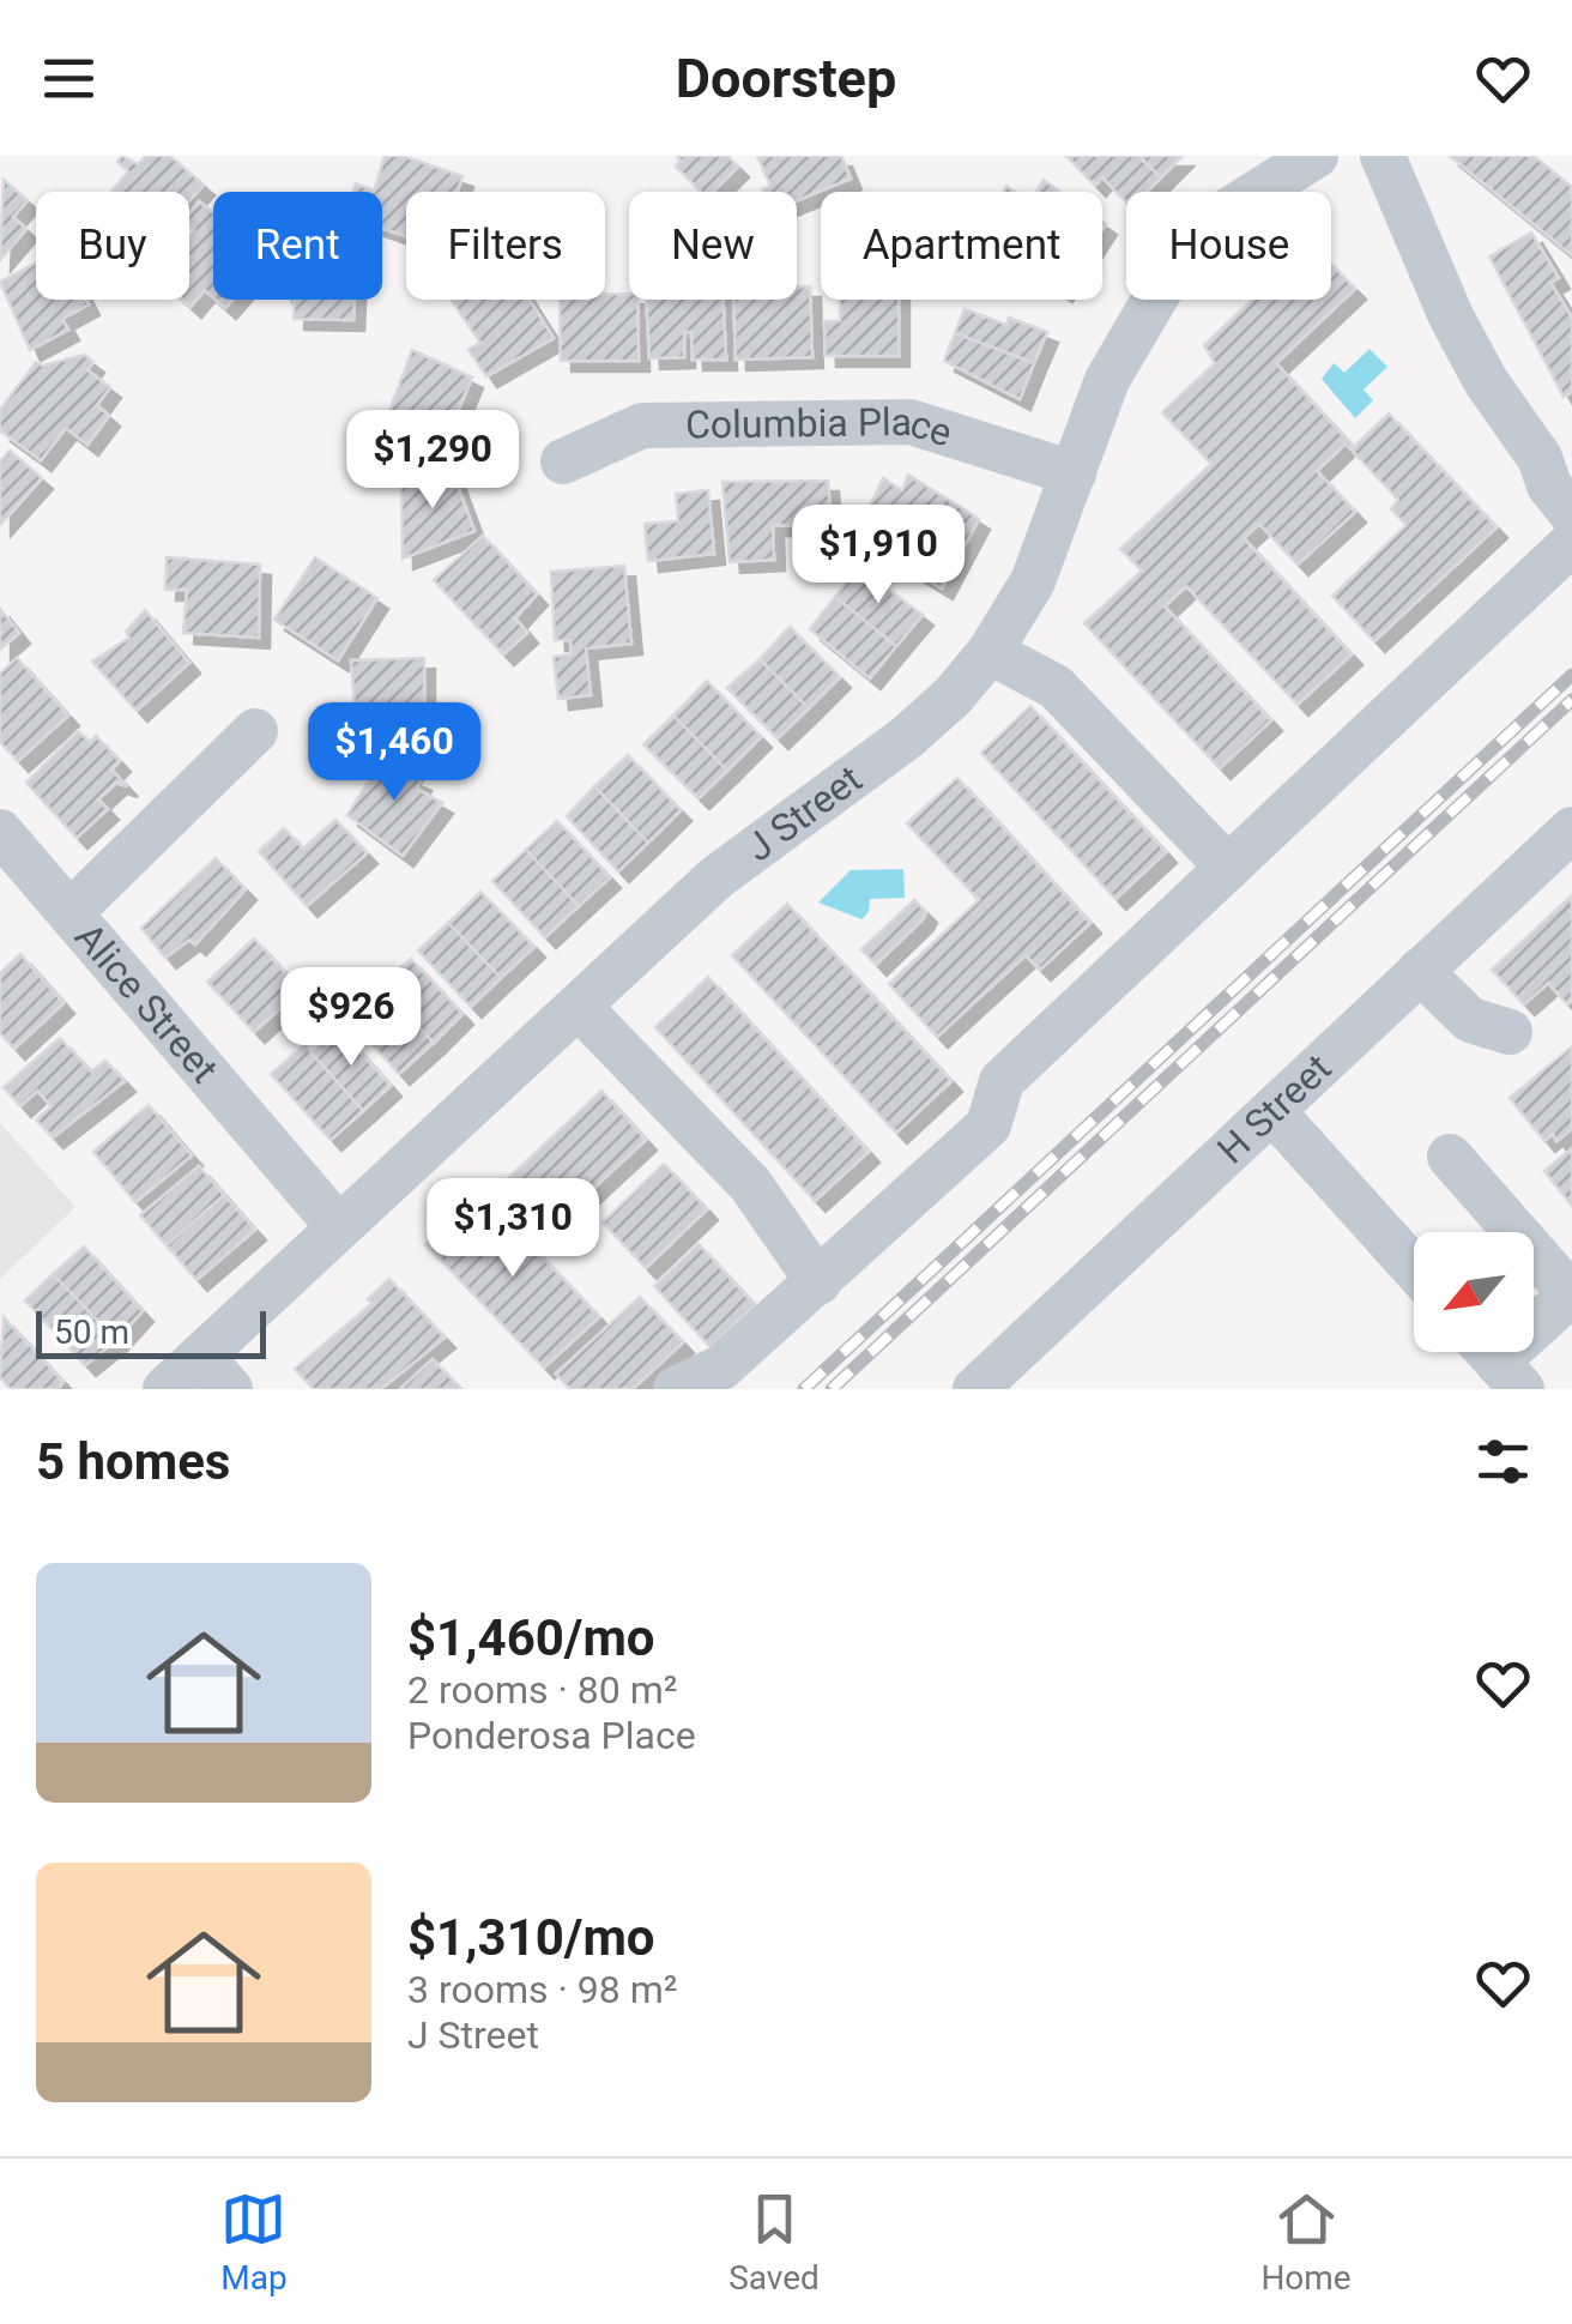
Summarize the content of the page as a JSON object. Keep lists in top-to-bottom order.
{
  "streets": {
    "street": [
      "Columbia Place",
      "J Street",
      "Alice Street",
      "H Street"
    ]
  },
  "crossings": [
    ["Columbia Place", "J Street"],
    ["J Street", "Alice Street"]
  ],
  "scale_bar": "50 m",
  "north": "bottom left",
  "page": {
    "header": "Doorstep",
    "chip": [
      "Buy",
      "Rent",
      "Filters",
      "New",
      "Apartment",
      "House"
    ],
    "price": [
      "$1,290",
      "$1,910",
      "$1,460",
      "$926",
      "$1,310"
    ],
    "scale": "50 m",
    "heading": "5 homes",
    "list": [
      {
        "name": "$1,460/mo",
        "note": "2 rooms · 80 m² · Ponderosa Place"
      },
      {
        "name": "$1,310/mo",
        "note": "3 rooms · 98 m² · J Street"
      }
    ],
    "tabs": ["Map", "Saved", "Home"]
  }
}
